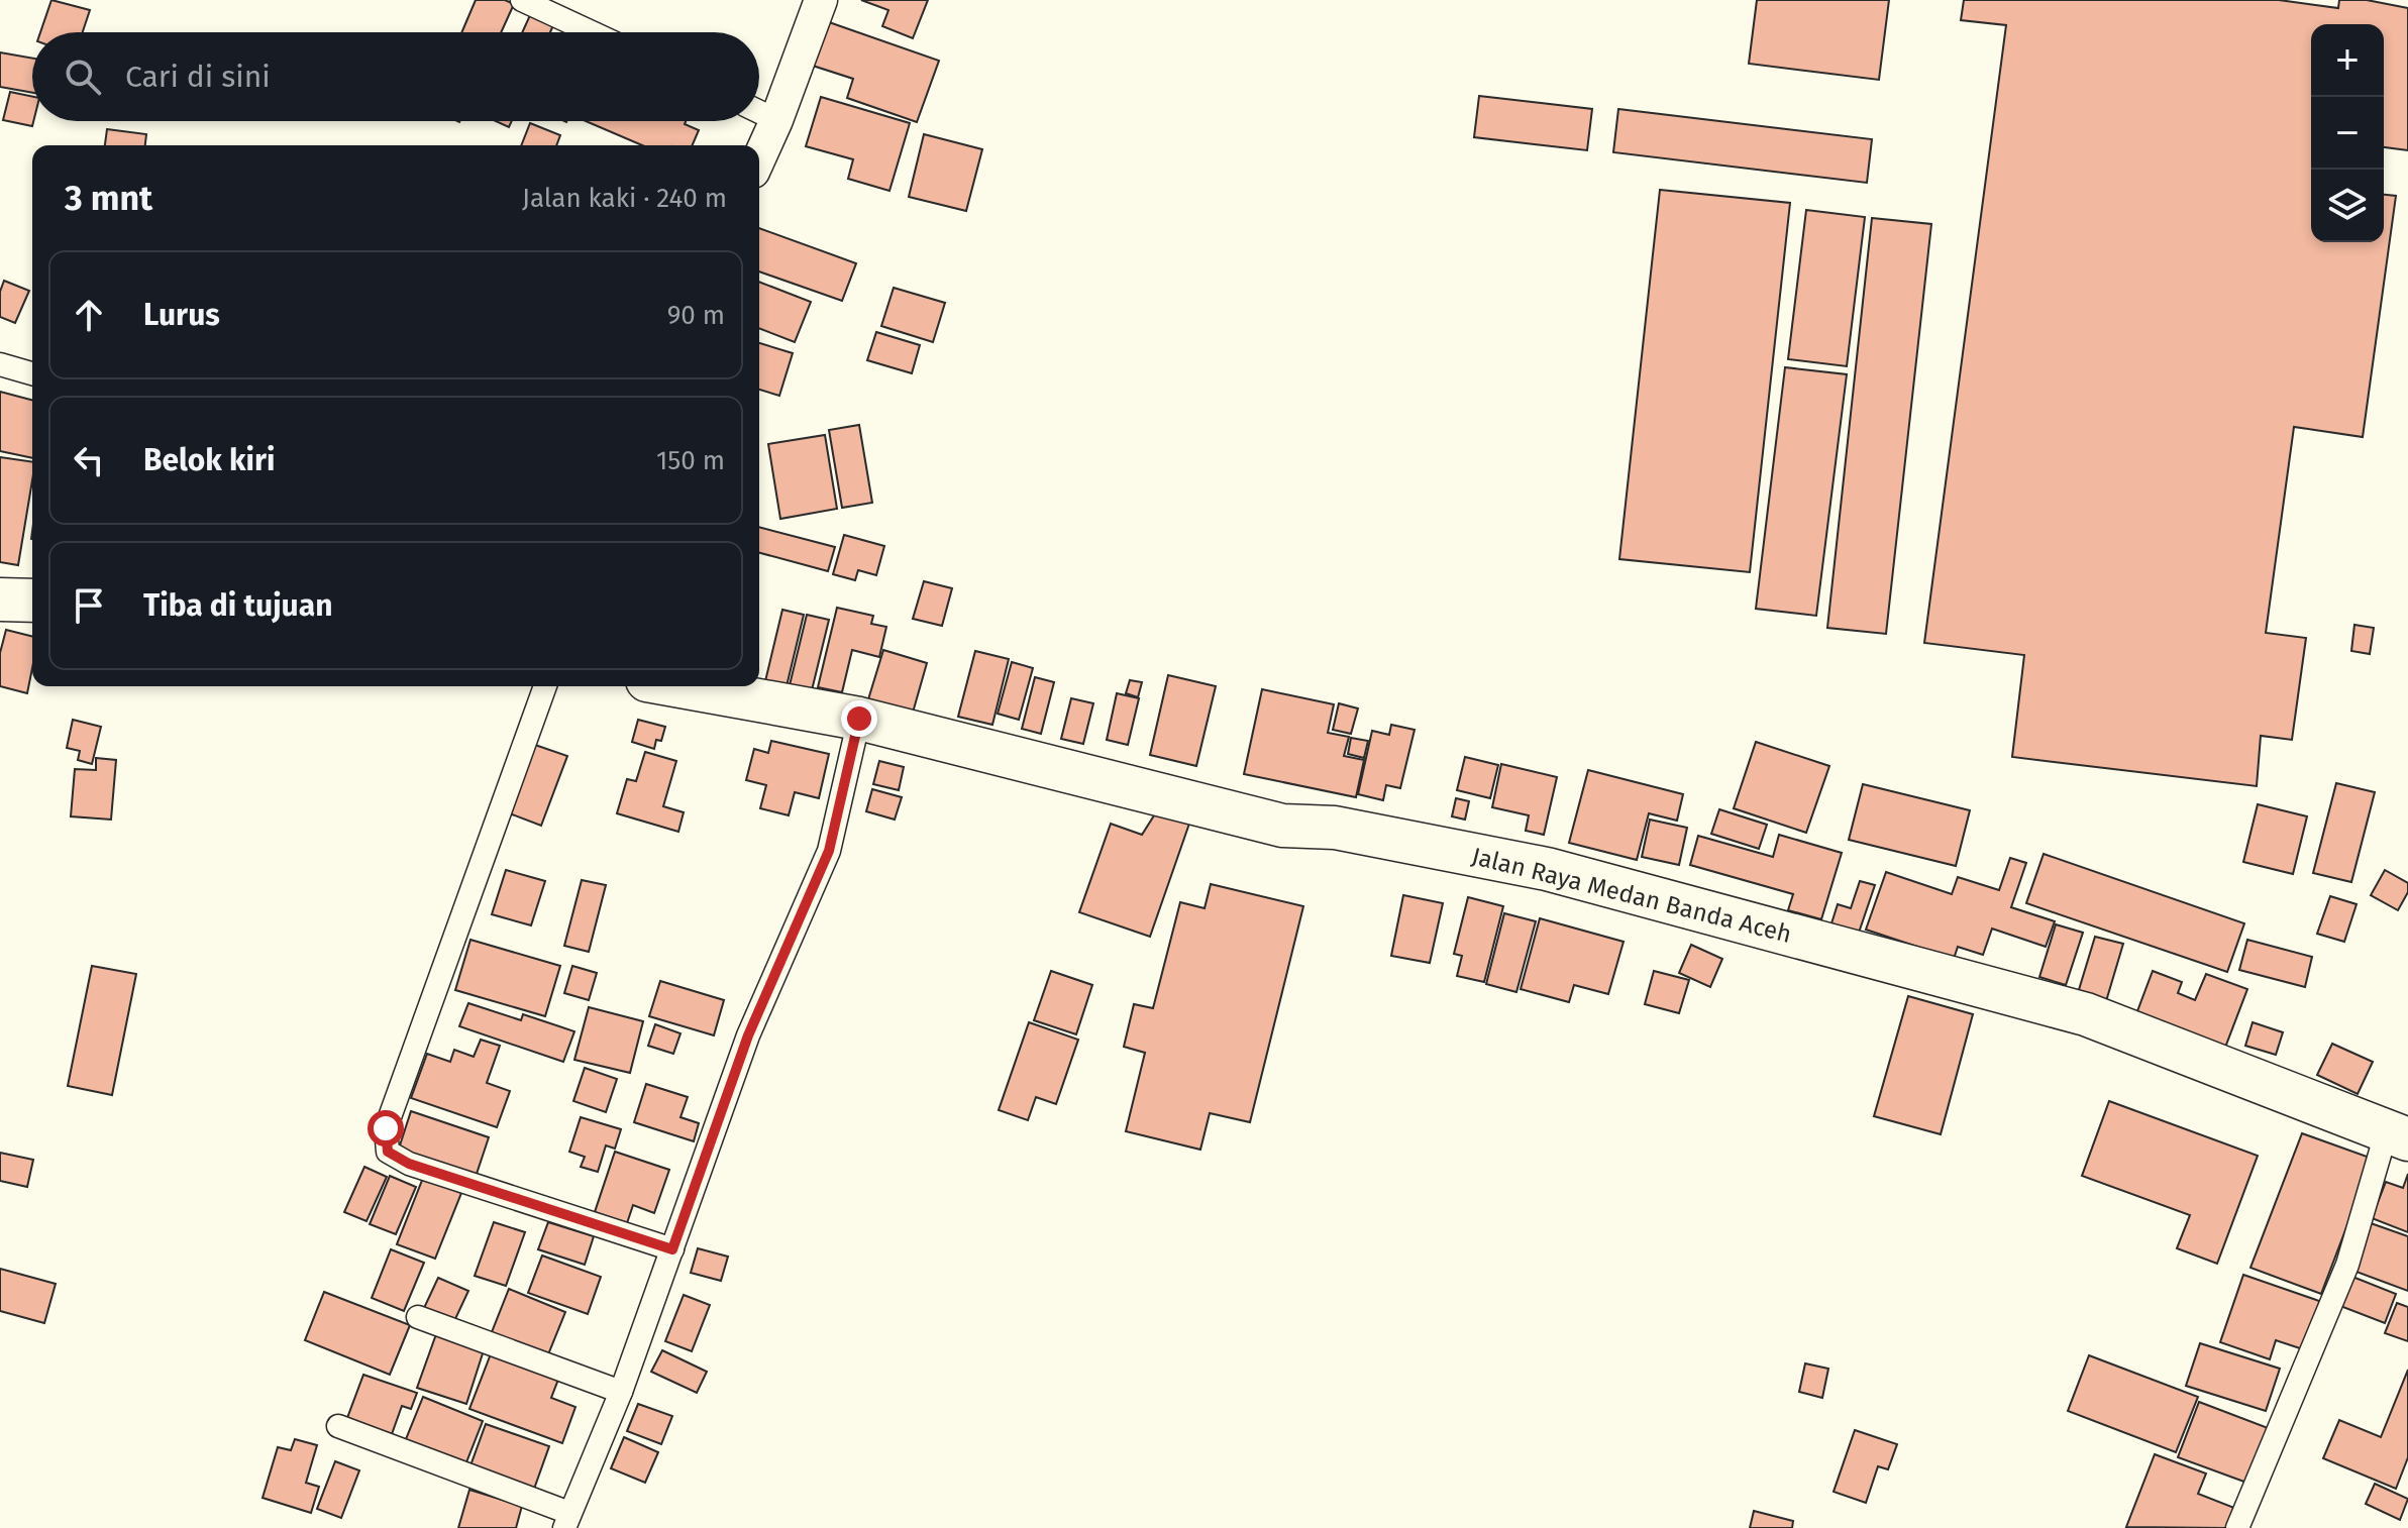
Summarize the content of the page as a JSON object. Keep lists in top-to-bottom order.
{
  "streets": {
    "highway": ["Jalan Raya Medan Banda Aceh"]
  },
  "page": {
    "map_buttons": ["+", "−"],
    "search": "Cari di sini",
    "heading": ["3 mnt", "Jalan kaki · 240 m"],
    "list": [
      ["Lurus", "90 m"],
      ["Belok kiri", "150 m"],
      "Tiba di tujuan"
    ]
  }
}
